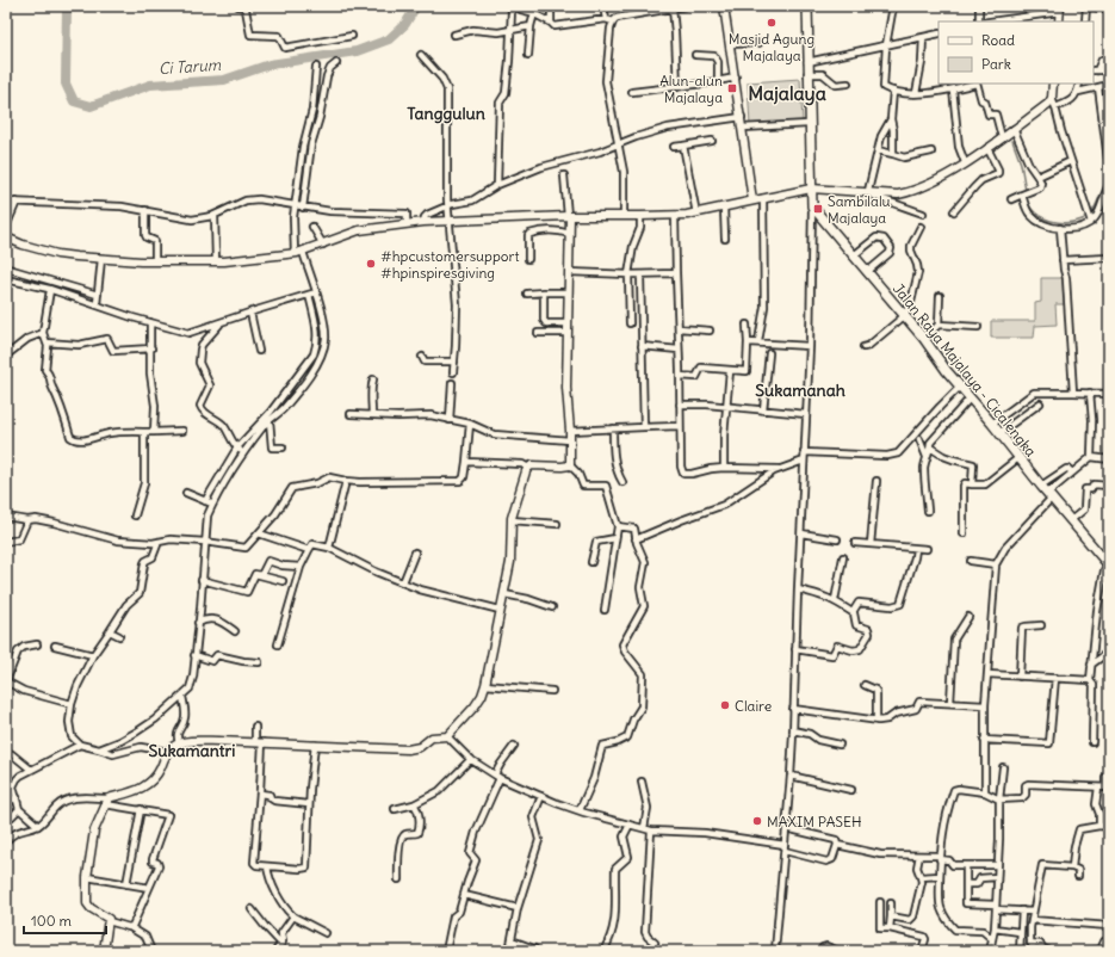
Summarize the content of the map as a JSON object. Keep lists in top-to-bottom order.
{
  "streets": {
    "main road": ["Jalan Raya Majalaya - Cicalengka"]
  },
  "districts": [
    "Majalaya",
    "Tanggulun",
    "Sukamanah",
    "Sukamantri"
  ],
  "water": ["Ci Tarum"],
  "places": {
    "other": [
      "Masjid Agung Majalaya",
      "#hpcustomersupport #hpinspiresgiving",
      "Claire",
      "MAXIM PASEH"
    ],
    "transit": ["Alun-alun Majalaya", "Sambilalu Majalaya"]
  },
  "legend": ["Road", "Park"],
  "scale_bar": "100 m"
}
